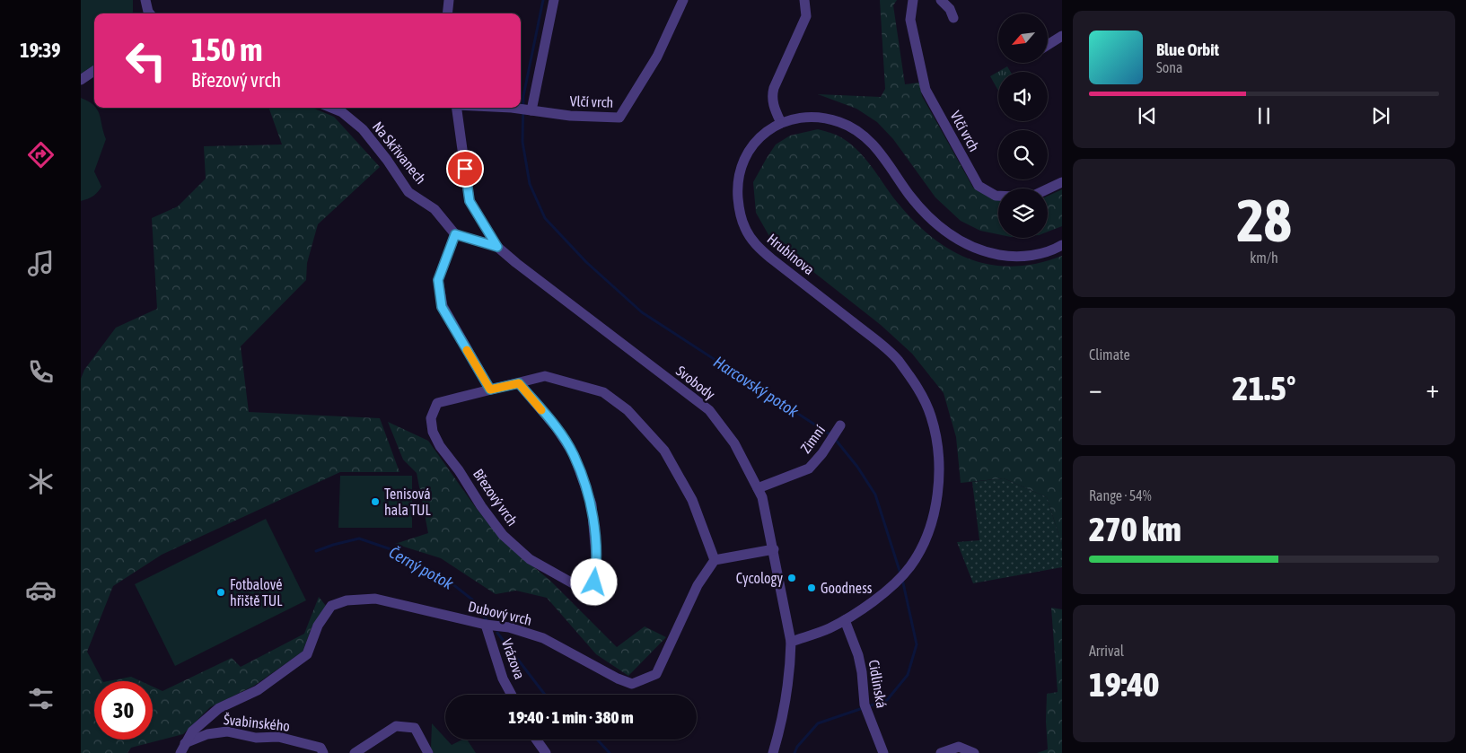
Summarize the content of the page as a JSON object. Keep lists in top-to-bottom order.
{
  "streets": {
    "street": [
      "Vlčí vrch",
      "Na Skřivanech",
      "Hrubínova",
      "Svobody",
      "Zimní",
      "Březový vrch",
      "Dubový vrch",
      "Vrázova",
      "Cidlinská",
      "Švabinského"
    ]
  },
  "crossings": [
    ["Hrubínova", "Svobody"],
    ["Hrubínova", "Cidlinská"],
    ["Svobody", "Zimní"],
    ["Březový vrch", "Dubový vrch"],
    ["Dubový vrch", "Vrázova"],
    ["Dubový vrch", "Švabinského"]
  ],
  "water": ["Harcovský potok", "Černý potok"],
  "places": [
    "Tenisová hala TUL",
    "Cycology",
    "Goodness",
    "Fotbalové hřiště TUL"
  ],
  "north": "bottom left",
  "page": {
    "tabs": "19:39",
    "turn": ["150 m", "Březový vrch"],
    "song": ["Blue Orbit", "Sona"],
    "tile": [
      ["28", "km/h"],
      "Climate",
      ["Range · 54%", "270 km"],
      ["Arrival", "19:40"]
    ],
    "heat": ["−", "21.5°", "+"],
    "limit": "30",
    "trip": "19:40 · 1 min · 380 m"
  }
}
